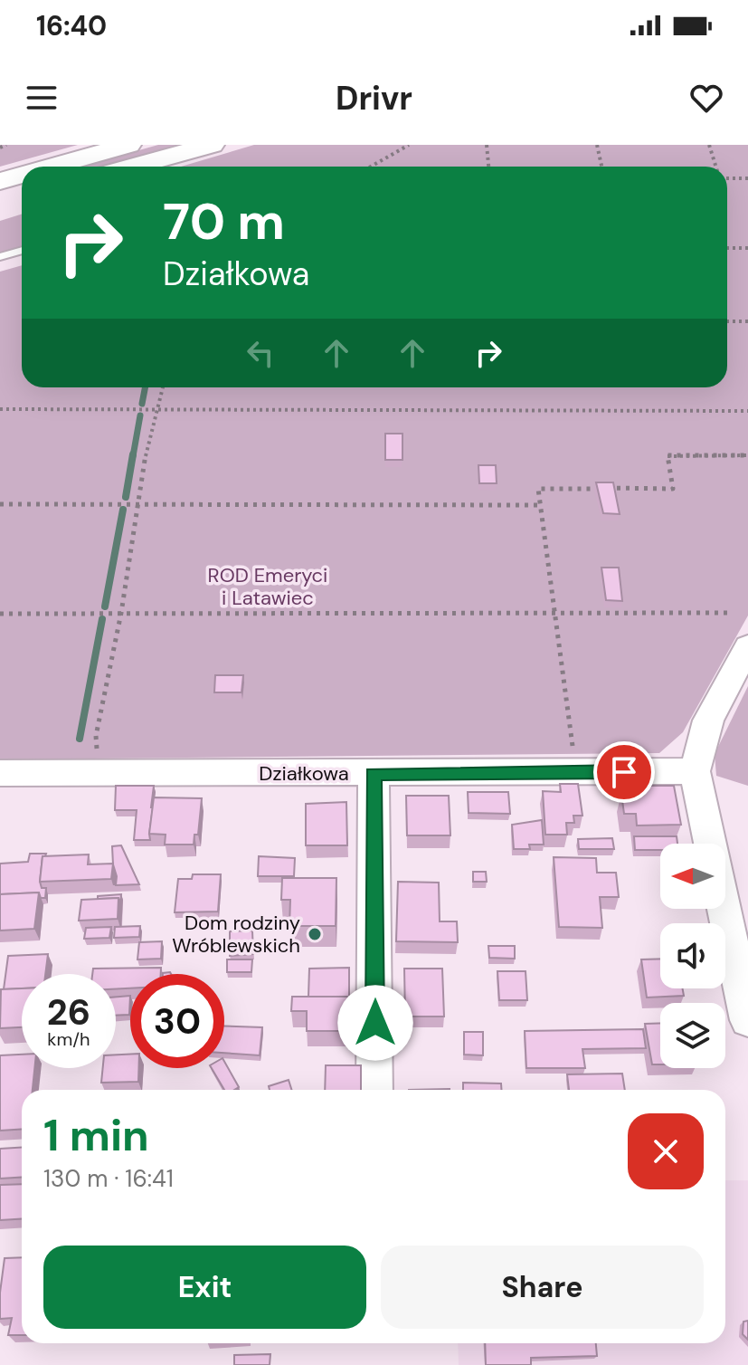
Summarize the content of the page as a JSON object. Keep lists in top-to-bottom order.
{
  "streets": {
    "street": ["Działkowa"]
  },
  "parks": ["ROD Emeryci i Latawiec"],
  "places": ["Dom rodziny Wróblewskich"],
  "north": "left",
  "page": {
    "status": "16:40",
    "header": "Drivr",
    "turn": ["70 m", "Działkowa"],
    "speed": "26 km/h",
    "limit": "30",
    "heading": ["1 min", "130 m · 16:41"],
    "buttons": ["Exit", "Share"]
  }
}
